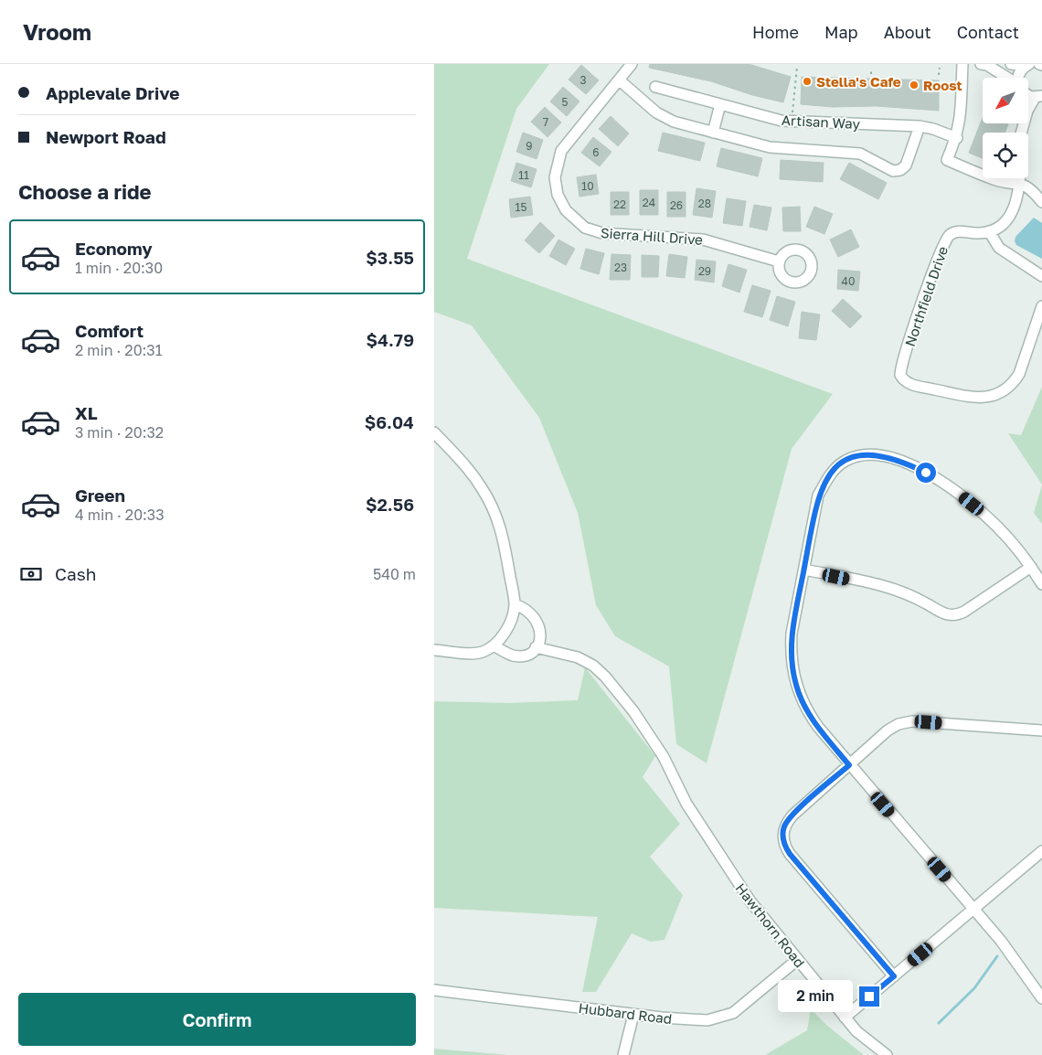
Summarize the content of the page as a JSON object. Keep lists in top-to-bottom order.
{
  "streets": {
    "street": [
      "Artisan Way",
      "Sierra Hill Drive",
      "Northfield Drive",
      "Hawthorn Road",
      "Hubbard Road"
    ]
  },
  "crossings": [
    ["Hawthorn Road", "Hubbard Road"]
  ],
  "places": ["Stella's Cafe", "Roost"],
  "house_numbers": [
    "3",
    "5",
    "7",
    "9",
    "6",
    "11",
    "10",
    "24",
    "28",
    "22",
    "26",
    "15",
    "23",
    "29",
    "40"
  ],
  "north": "bottom left",
  "page": {
    "header": "Vroom",
    "nav": [
      "Home",
      "Map",
      "About",
      "Contact"
    ],
    "banner": ["Applevale Drive", "Newport Road"],
    "heading": "Choose a ride",
    "list": [
      {
        "name": "Economy",
        "note": "1 min · 20:30",
        "value": "$3.55"
      },
      {
        "name": "Comfort",
        "note": "2 min · 20:31",
        "value": "$4.79"
      },
      {
        "name": "XL",
        "note": "3 min · 20:32",
        "value": "$6.04"
      },
      {
        "name": "Green",
        "note": "4 min · 20:33",
        "value": "$2.56"
      }
    ],
    "pay": ["Cash", "540 m"],
    "bubble": "2 min",
    "buttons": "Confirm"
  }
}
